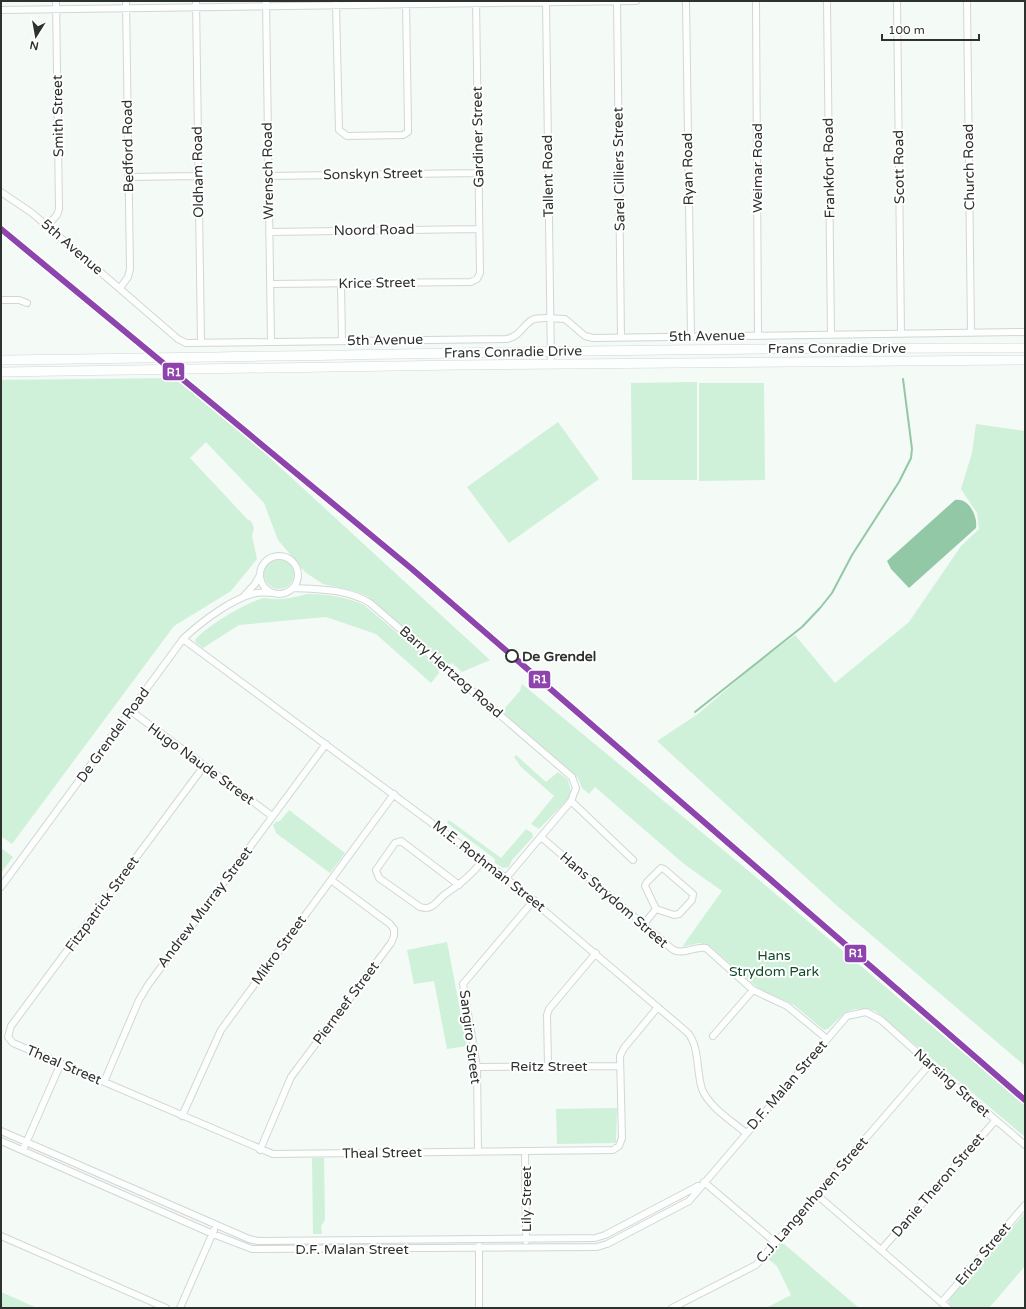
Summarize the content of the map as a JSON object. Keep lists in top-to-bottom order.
{
  "streets": {
    "main road": ["Frans Conradie Drive"],
    "street": [
      "Smith Street",
      "Gardiner Street",
      "Bedford Road",
      "Scott Road",
      "Church Road",
      "Weimar Road",
      "Frankfort Road",
      "Sarel Cilliers Street",
      "Ryan Road",
      "Wrensch Road",
      "Oldham Road",
      "Sonskyn Street",
      "Tallent Road",
      "Noord Road",
      "5th Avenue",
      "Krice Street",
      "Barry Hertzog Road",
      "De Grendel Road",
      "Hugo Naude Street",
      "M.E. Rothman Street",
      "Hans Strydom Street",
      "Fitzpatrick Street",
      "Andrew Murray Street",
      "Mikro Street",
      "Pierneef Street",
      "Sangiro Street",
      "Theal Street",
      "Reitz Street",
      "Narsing Street",
      "D.F. Malan Street",
      "Danie Theron Street",
      "Lily Street",
      "C.J. Langenhoven Street",
      "Erica Street"
    ]
  },
  "crossings": [
    ["Smith Street", "5th Avenue"],
    ["Gardiner Street", "Sonskyn Street"],
    ["Gardiner Street", "Noord Road"],
    ["Gardiner Street", "Krice Street"],
    ["Bedford Road", "5th Avenue"],
    ["Scott Road", "5th Avenue"],
    ["Church Road", "5th Avenue"],
    ["Weimar Road", "5th Avenue"],
    ["Frankfort Road", "5th Avenue"],
    ["Sarel Cilliers Street", "5th Avenue"],
    ["Ryan Road", "5th Avenue"],
    ["Wrensch Road", "Sonskyn Street"],
    ["Wrensch Road", "Noord Road"],
    ["Wrensch Road", "5th Avenue"],
    ["Wrensch Road", "Krice Street"],
    ["Oldham Road", "5th Avenue"],
    ["Tallent Road", "5th Avenue"],
    ["Tallent Road", "Frans Conradie Drive"],
    ["Barry Hertzog Road", "De Grendel Road"],
    ["De Grendel Road", "Hugo Naude Street"],
    ["De Grendel Road", "M.E. Rothman Street"],
    ["Hugo Naude Street", "Fitzpatrick Street"],
    ["Hugo Naude Street", "Andrew Murray Street"],
    ["M.E. Rothman Street", "Andrew Murray Street"],
    ["M.E. Rothman Street", "Mikro Street"],
    ["M.E. Rothman Street", "Sangiro Street"],
    ["M.E. Rothman Street", "Theal Street"],
    ["M.E. Rothman Street", "D.F. Malan Street"],
    ["Hans Strydom Street", "D.F. Malan Street"],
    ["Fitzpatrick Street", "Theal Street"],
    ["Andrew Murray Street", "Theal Street"],
    ["Mikro Street", "Pierneef Street"],
    ["Mikro Street", "Theal Street"],
    ["Pierneef Street", "Theal Street"],
    ["Sangiro Street", "Theal Street"],
    ["Sangiro Street", "Reitz Street"],
    ["Theal Street", "Reitz Street"],
    ["Theal Street", "Lily Street"],
    ["Narsing Street", "D.F. Malan Street"],
    ["Narsing Street", "Danie Theron Street"],
    ["Narsing Street", "C.J. Langenhoven Street"],
    ["D.F. Malan Street", "Lily Street"]
  ],
  "parks": ["Hans Strydom Park"],
  "places": ["De Grendel"],
  "lines": ["transit line R1"],
  "scale_bar": "100 m",
  "north": "bottom"
}
